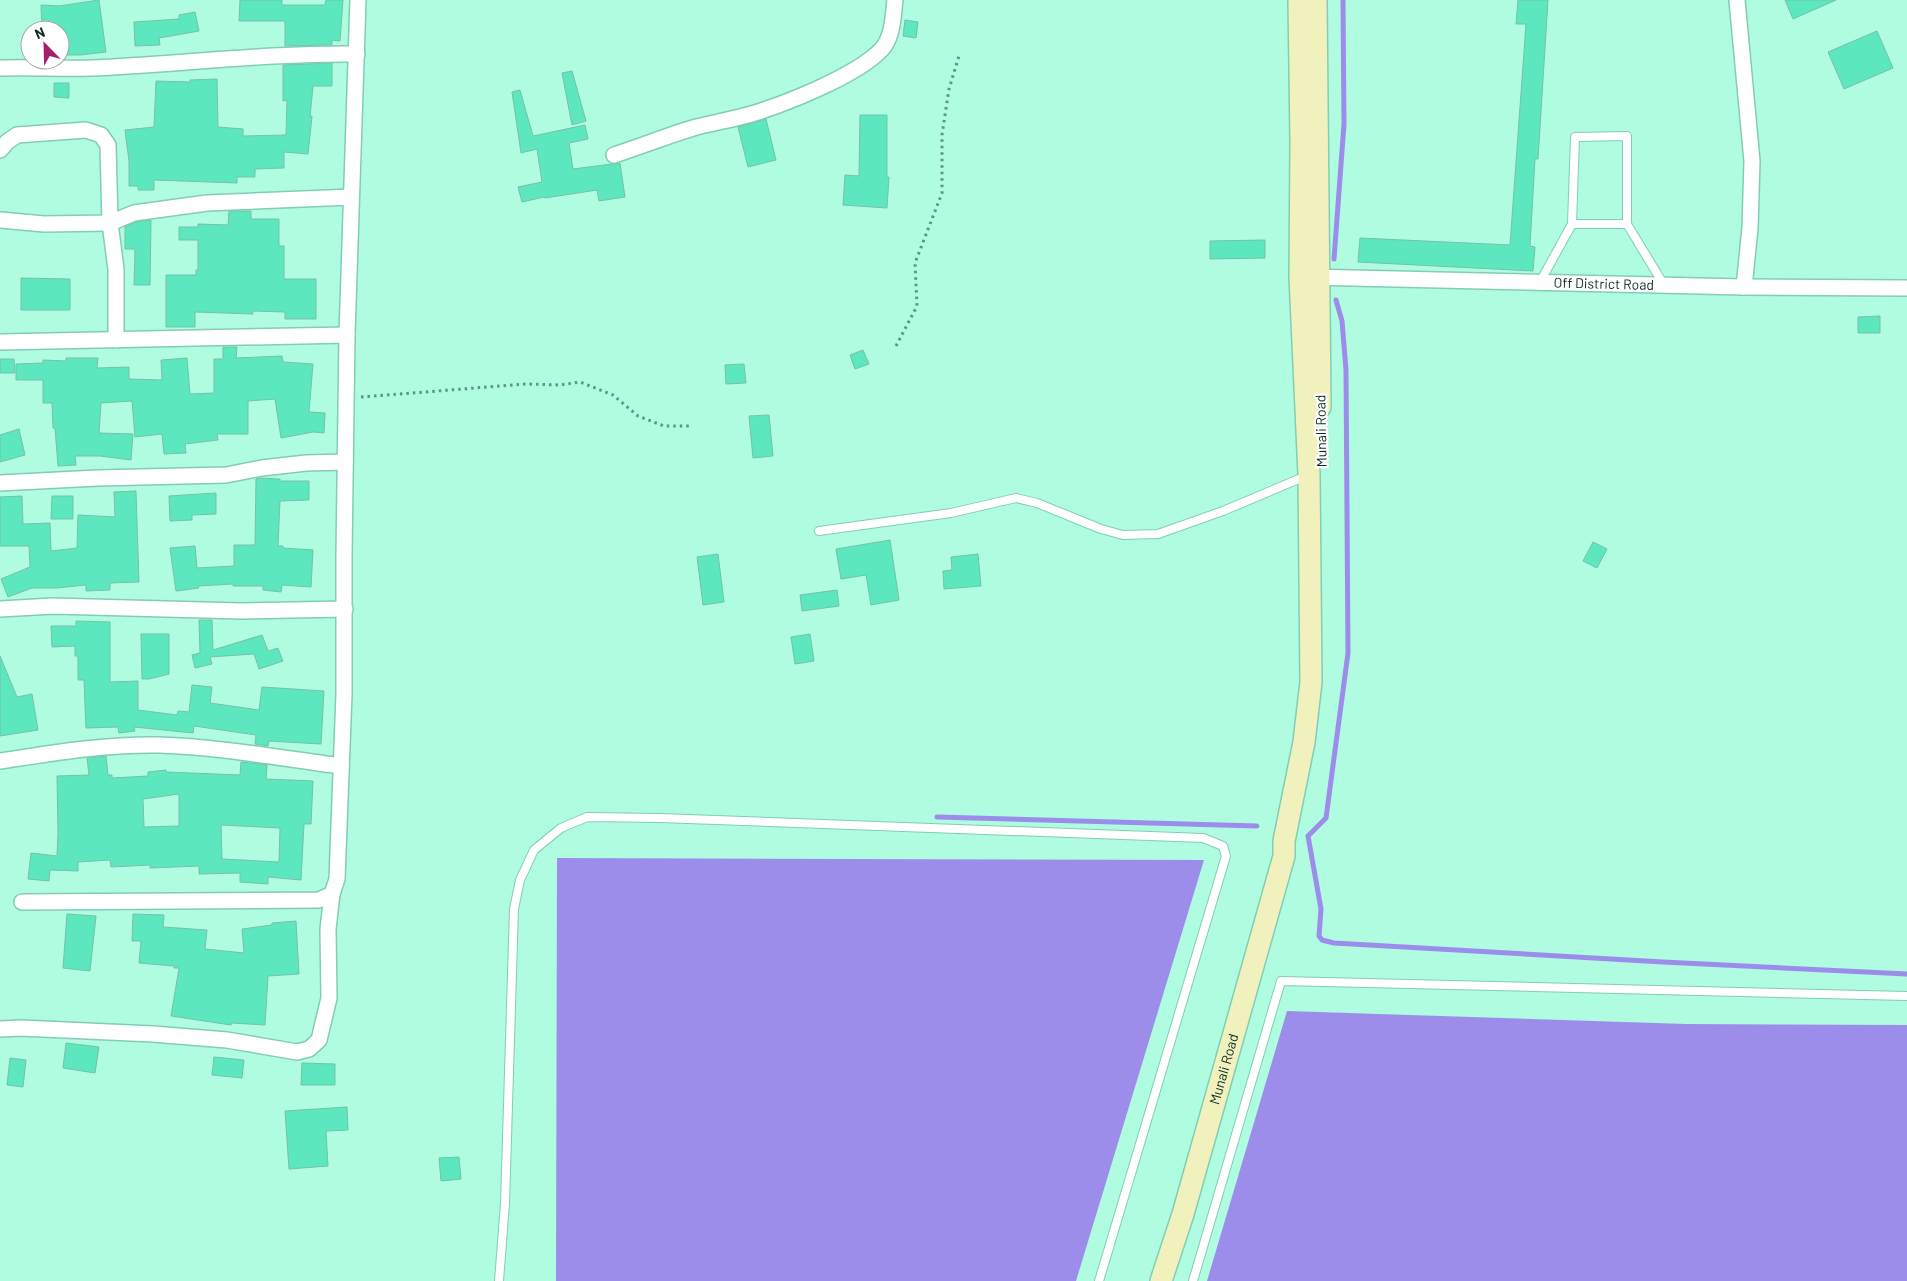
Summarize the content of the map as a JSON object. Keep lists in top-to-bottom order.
{
  "streets": {
    "main road": ["Munali Road"],
    "street": ["Off District Road"]
  },
  "crossings": [
    ["Off District Road", "Munali Road"]
  ],
  "north": "top left"
}
